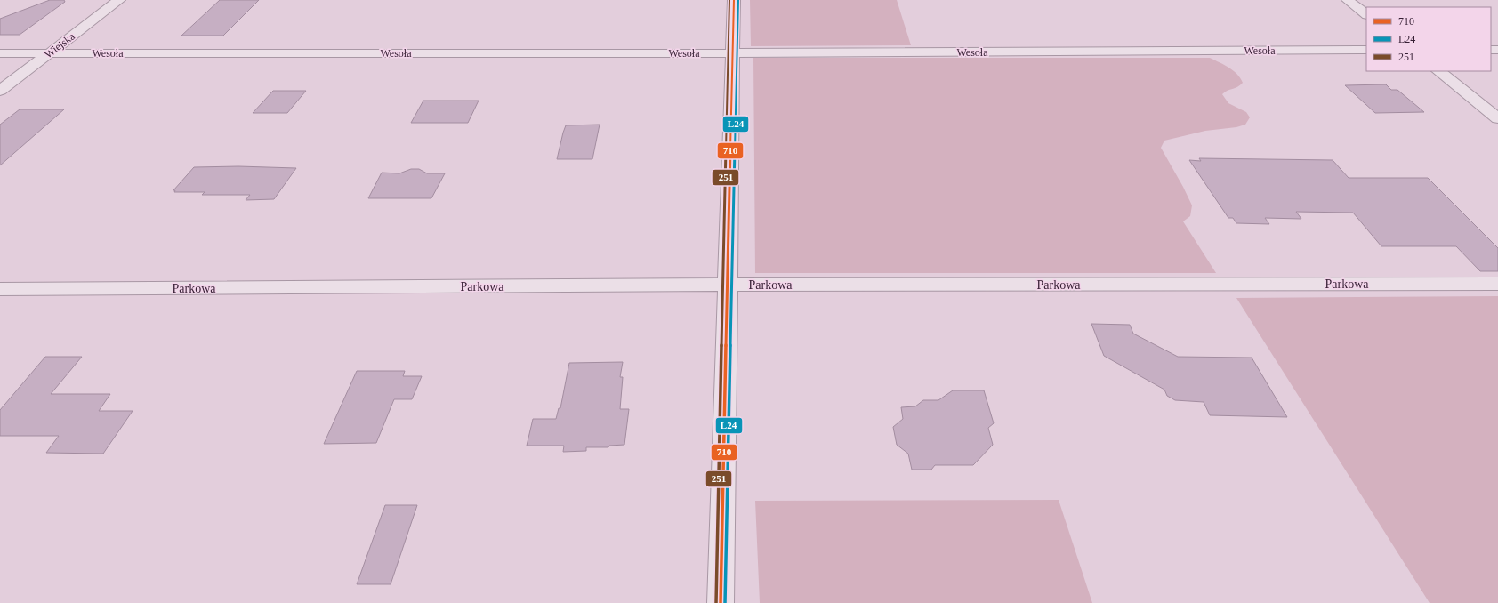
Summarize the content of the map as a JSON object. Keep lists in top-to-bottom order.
{
  "streets": {
    "street": ["Wiejska", "Wesoła", "Parkowa"]
  },
  "crossings": [
    ["Wiejska", "Wesoła"]
  ],
  "lines": ["transit line 710", "transit line L24", "transit line 251"],
  "legend": ["710", "L24", "251"]
}
